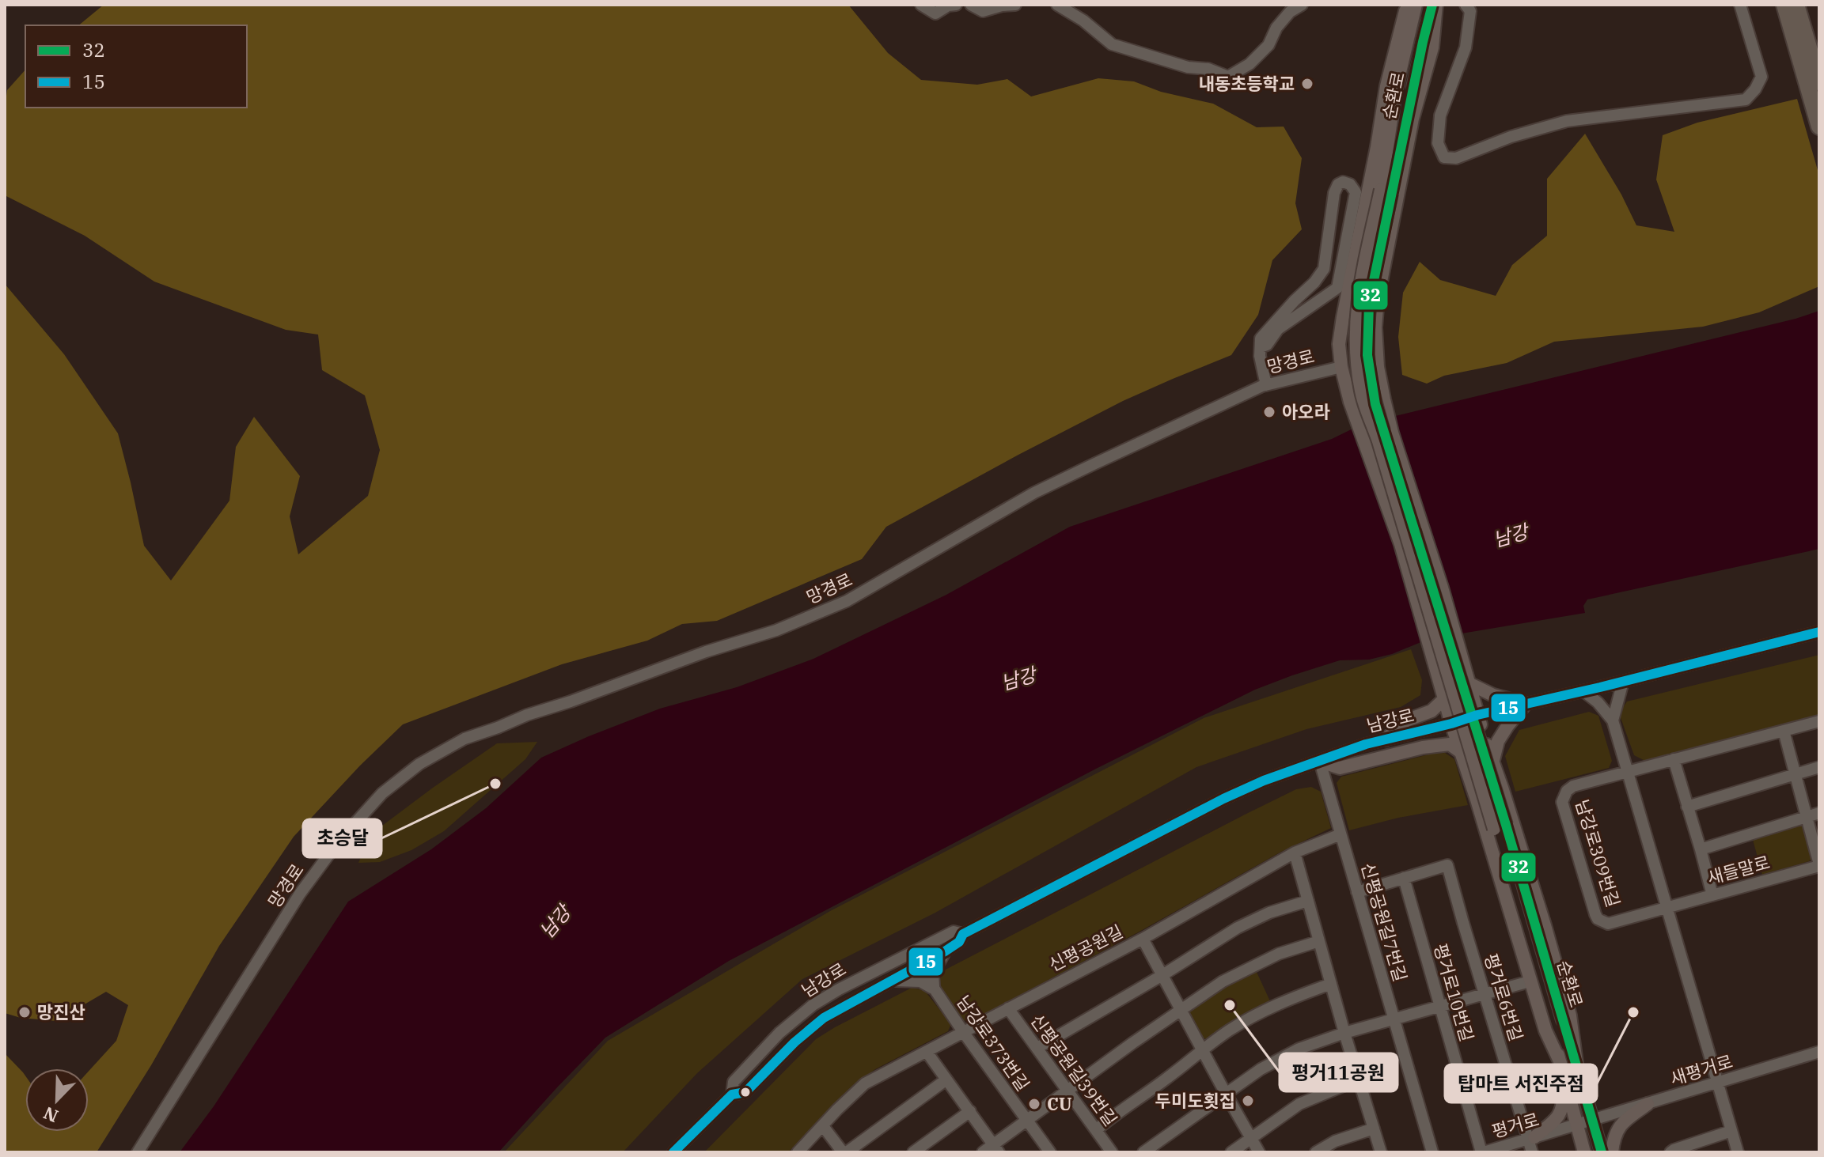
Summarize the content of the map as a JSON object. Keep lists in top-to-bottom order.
{
  "streets": {
    "main road": ["순환로", "망경로"],
    "street": [
      "남강로",
      "남강로309번길",
      "새들말로",
      "신평공원길7번길",
      "신평공원길",
      "평거로10번길",
      "평거로6번길",
      "남강로373번길",
      "신평공원길39번길",
      "새평거로",
      "평거로"
    ]
  },
  "crossings": [
    ["순환로", "새평거로"],
    ["순환로", "평거로"],
    ["남강로", "남강로373번길"],
    ["남강로309번길", "새들말로"],
    ["신평공원길7번길", "신평공원길"],
    ["신평공원길", "남강로373번길"],
    ["신평공원길", "신평공원길39번길"],
    ["평거로10번길", "평거로6번길"],
    ["평거로10번길", "평거로"],
    ["평거로6번길", "평거로"],
    ["새평거로", "평거로"]
  ],
  "water": ["남강"],
  "places": [
    "내동초등학교",
    "아오라",
    "초승달",
    "평거11공원",
    "망진산",
    "탑마트 서진주점",
    "두미도횟집",
    "CU"
  ],
  "lines": ["transit line 32", "transit line 15"],
  "legend": ["32", "15"],
  "north": "bottom left"
}
